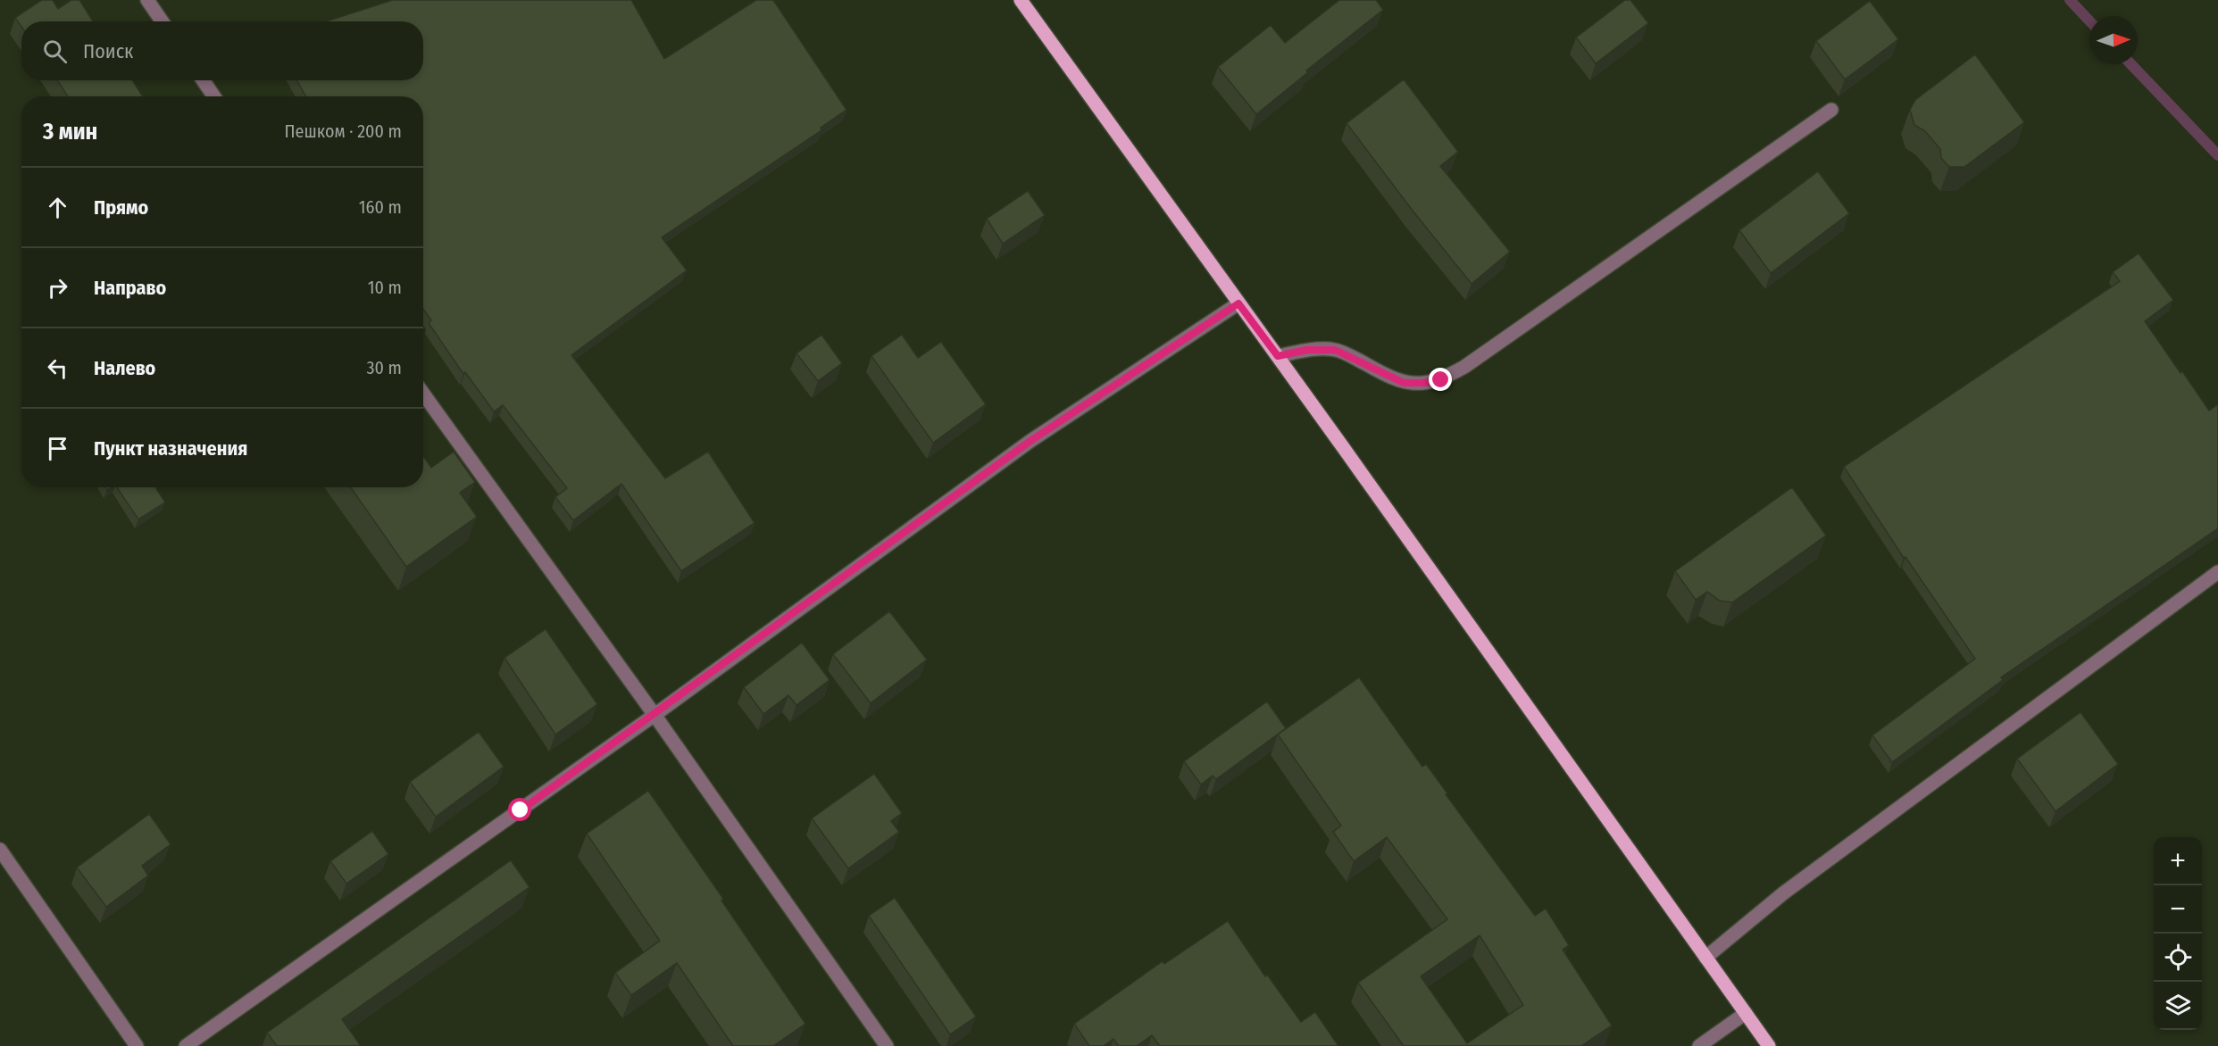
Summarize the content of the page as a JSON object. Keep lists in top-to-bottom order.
{
  "north": "right",
  "page": {
    "search": "Поиск",
    "heading": ["3 мин", "Пешком · 200 m"],
    "list": [
      ["Прямо", "160 m"],
      ["Направо", "10 m"],
      ["Налево", "30 m"],
      "Пункт назначения"
    ],
    "map_buttons": ["+", "−"]
  }
}
